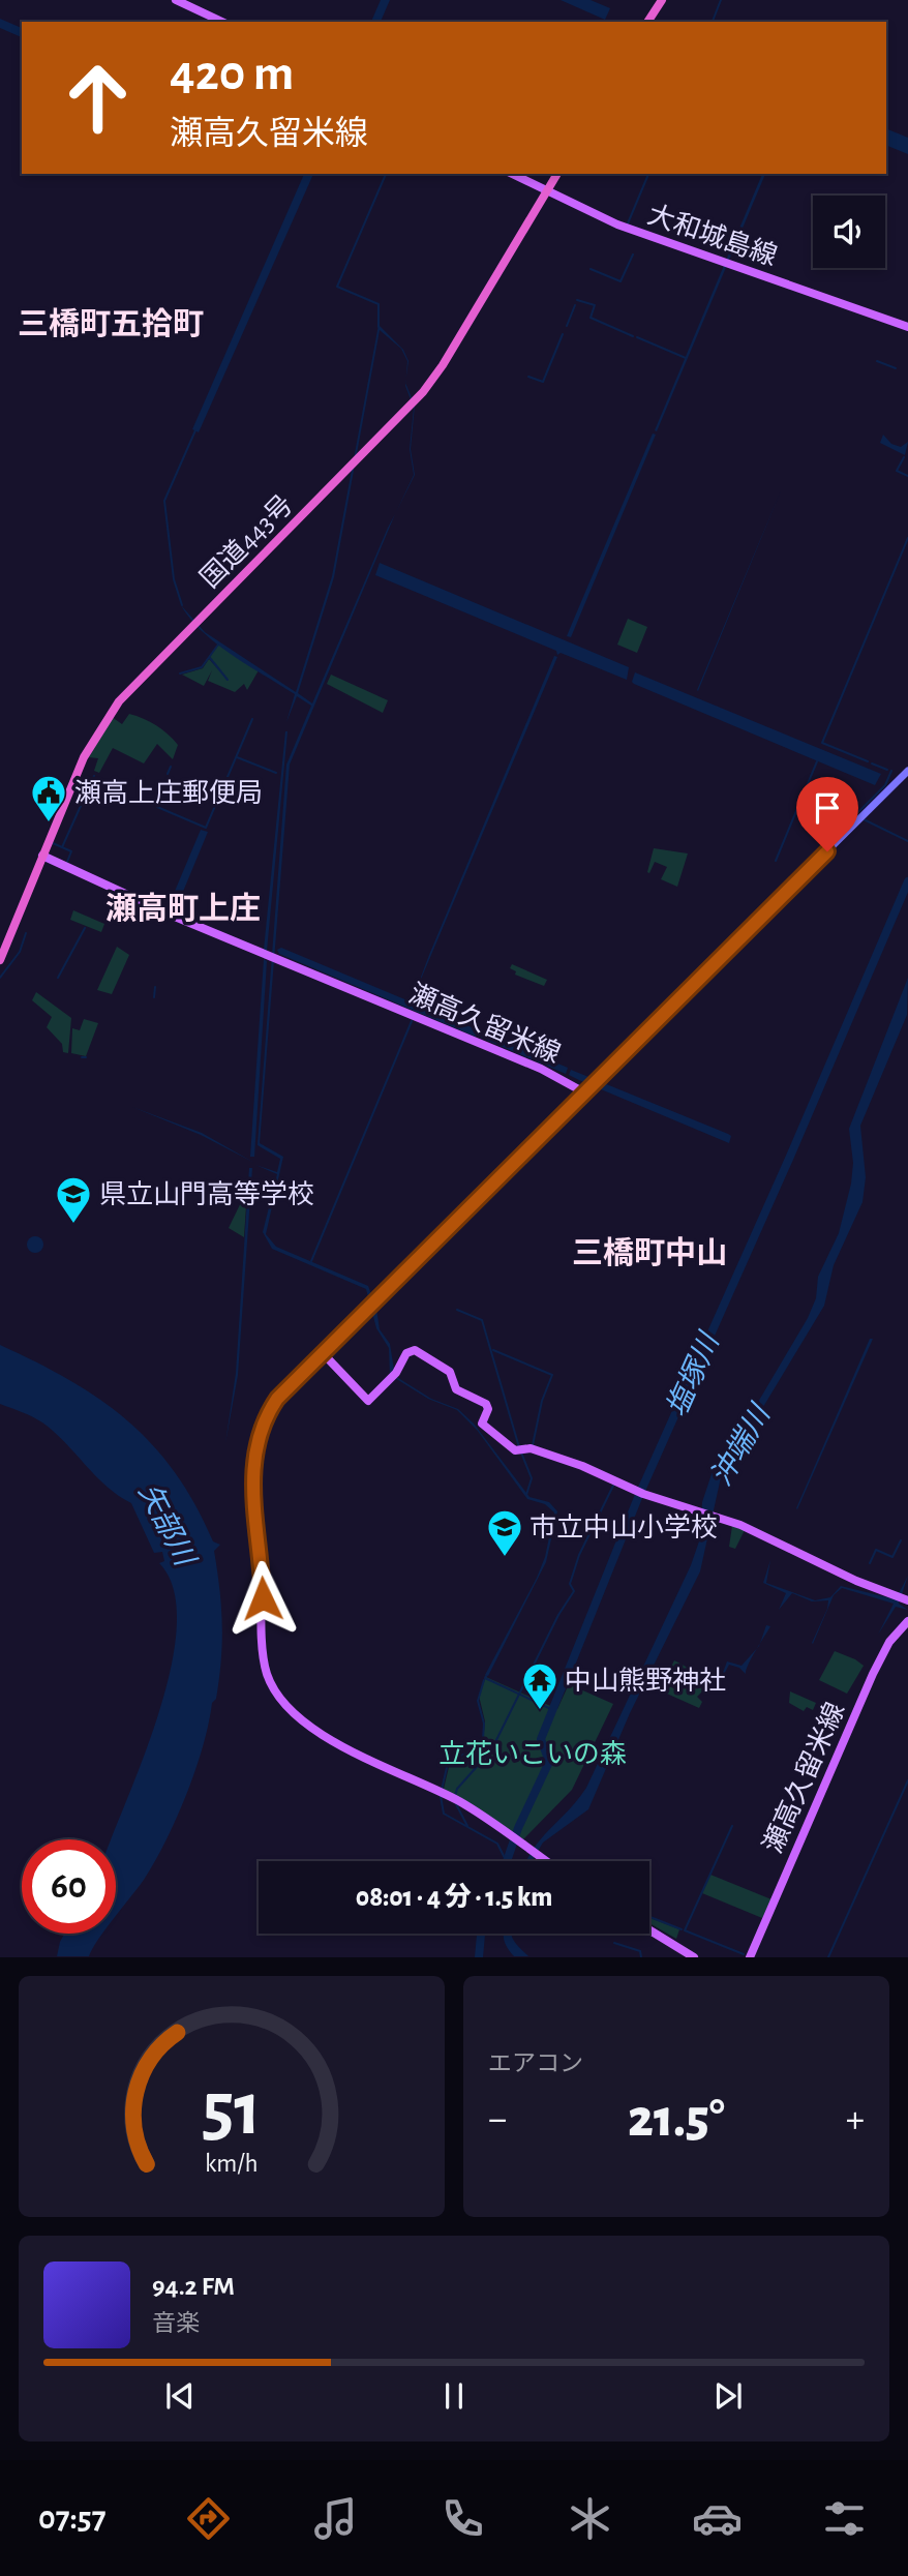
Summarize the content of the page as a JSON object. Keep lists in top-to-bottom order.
{
  "streets": {
    "highway": ["国道443号"],
    "main road": ["大和城島線", "瀬高久留米線"]
  },
  "crossings": [
    ["大和城島線", "国道443号"],
    ["国道443号", "瀬高久留米線"]
  ],
  "districts": ["三橋町五拾町", "瀬高町上庄", "三橋町中山"],
  "water": ["塩塚川", "沖端川", "矢部川"],
  "parks": ["立花いこいの森"],
  "places": {
    "public building": ["瀬高上庄郵便局"],
    "school or university": ["県立山門高等学校", "市立中山小学校"],
    "temple": ["中山熊野神社"]
  },
  "page": {
    "turn": ["420 m", "瀬高久留米線"],
    "limit": "60",
    "trip": "08:01 · 4 分 · 1.5 km",
    "tile": "エアコン",
    "heat": ["−", "21.5°", "+"],
    "song": ["94.2 FM", "音楽"],
    "tabs": "07:57",
    "gauge": ["51", "km/h"]
  }
}
